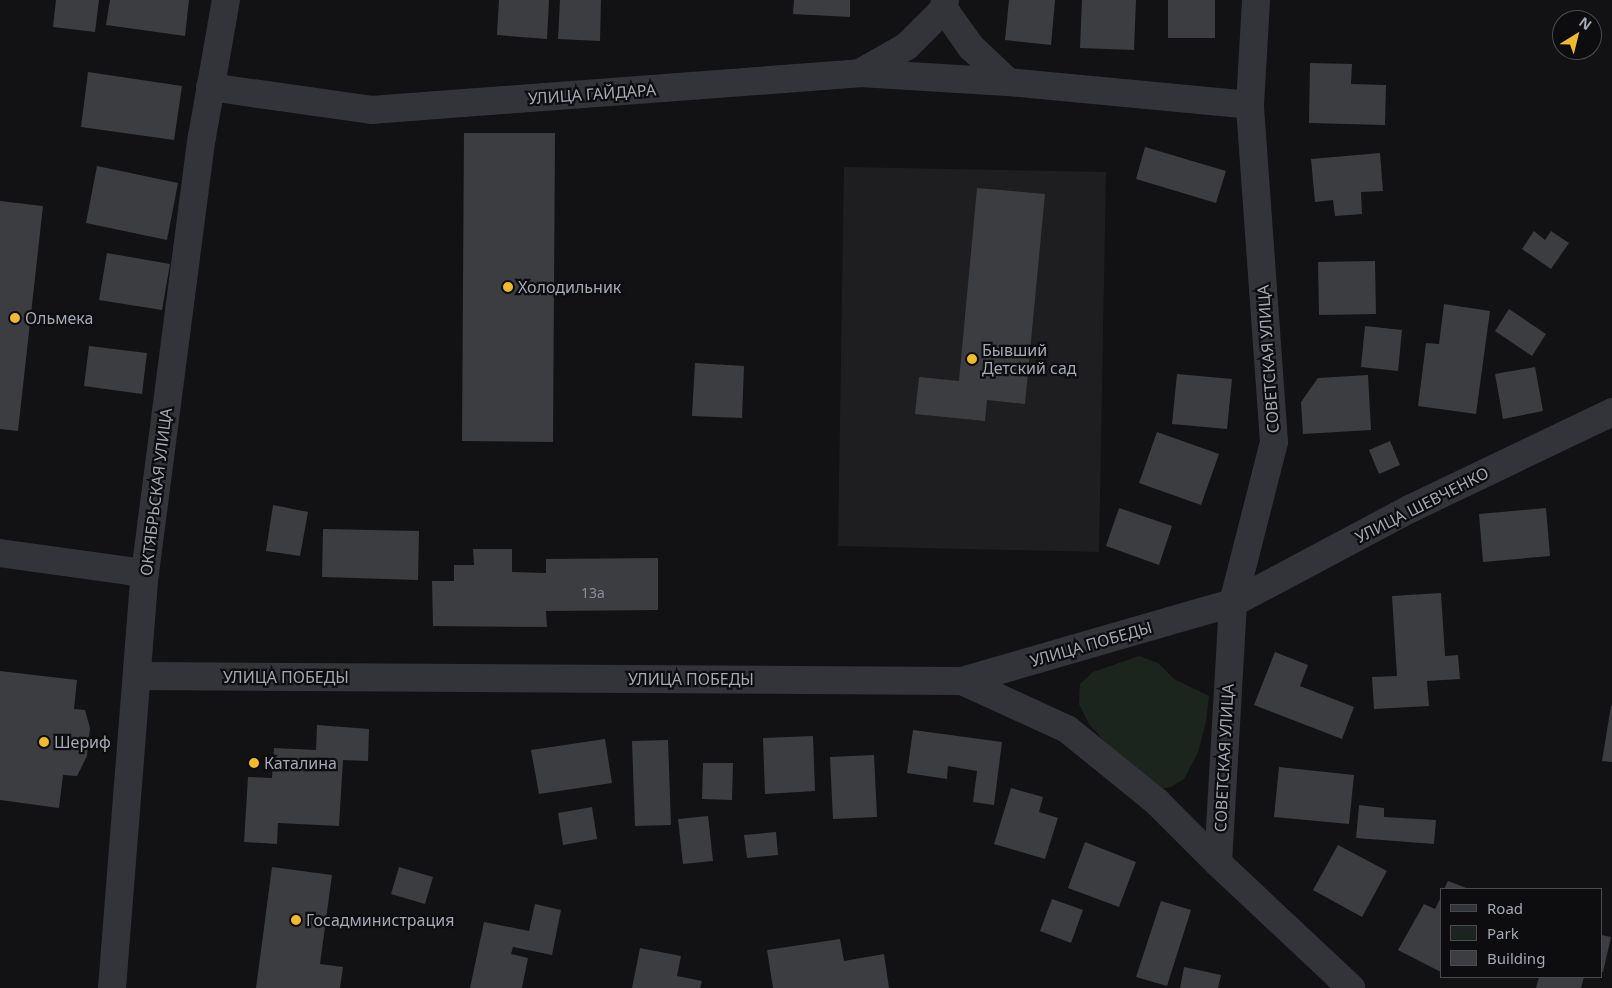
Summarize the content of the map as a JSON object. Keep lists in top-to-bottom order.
{
  "streets": {
    "street": [
      "УЛИЦА ГАЙДАРА",
      "СОВЕТСКАЯ УЛИЦА",
      "ОКТЯБРЬСКАЯ УЛИЦА",
      "УЛИЦА ШЕВЧЕНКО",
      "УЛИЦА ПОБЕДЫ"
    ]
  },
  "crossings": [
    ["УЛИЦА ГАЙДАРА", "ОКТЯБРЬСКАЯ УЛИЦА"],
    ["СОВЕТСКАЯ УЛИЦА", "УЛИЦА ШЕВЧЕНКО"],
    ["СОВЕТСКАЯ УЛИЦА", "УЛИЦА ПОБЕДЫ"],
    ["ОКТЯБРЬСКАЯ УЛИЦА", "УЛИЦА ПОБЕДЫ"],
    ["УЛИЦА ШЕВЧЕНКО", "УЛИЦА ПОБЕДЫ"]
  ],
  "places": [
    "Холодильник",
    "Ольмека",
    "Бывший Детский сад",
    "Шериф",
    "Каталина",
    "Госадминистрация"
  ],
  "house_numbers": ["13а"],
  "legend": ["Road", "Park", "Building"],
  "north": "top right"
}
